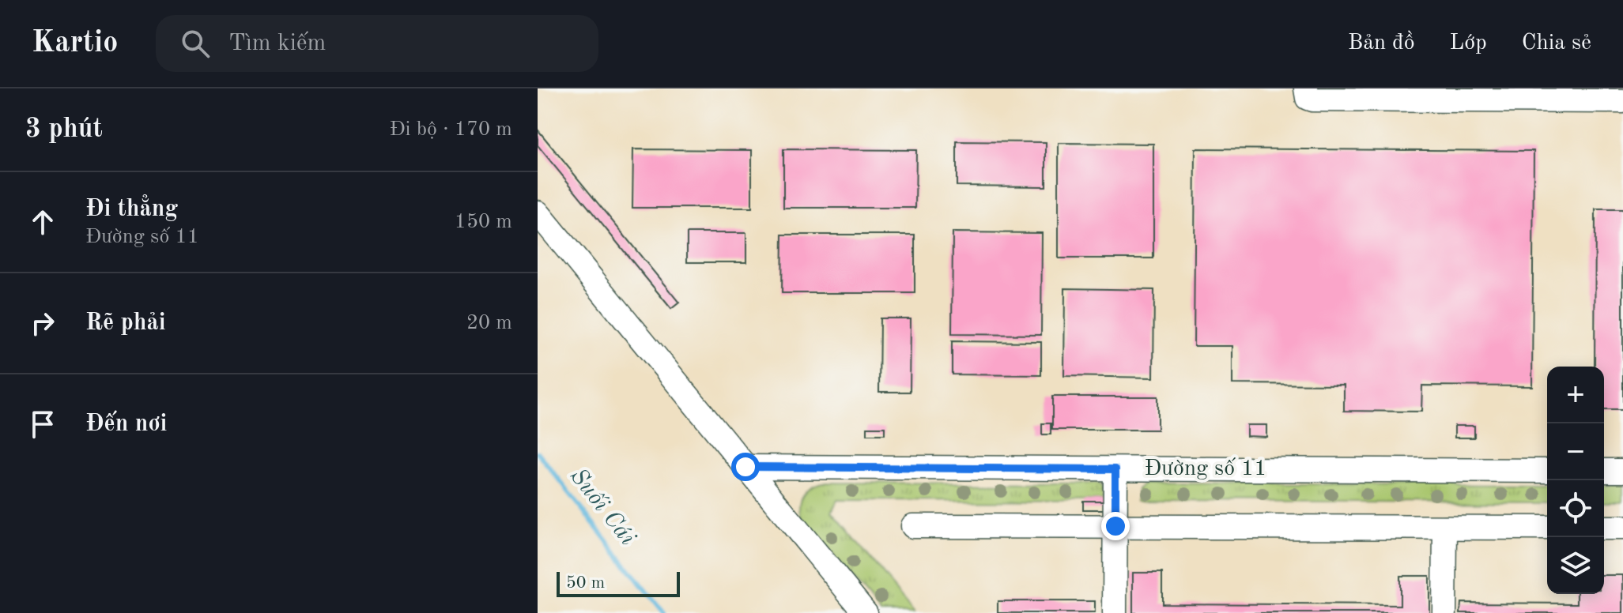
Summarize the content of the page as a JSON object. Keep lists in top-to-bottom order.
{
  "streets": {
    "street": ["Đường số 11"]
  },
  "water": ["Suối Cái"],
  "scale_bar": "50 m",
  "page": {
    "header": "Kartio",
    "search": "Tìm kiếm",
    "nav": ["Bản đồ", "Lớp", "Chia sẻ"],
    "heading": ["3 phút", "Đi bộ · 170 m"],
    "list": [
      ["Đi thẳng", "Đường số 11", "150 m"],
      ["Rẽ phải", "20 m"],
      "Đến nơi"
    ],
    "map_buttons": ["+", "−"],
    "scale": "50 m"
  }
}
